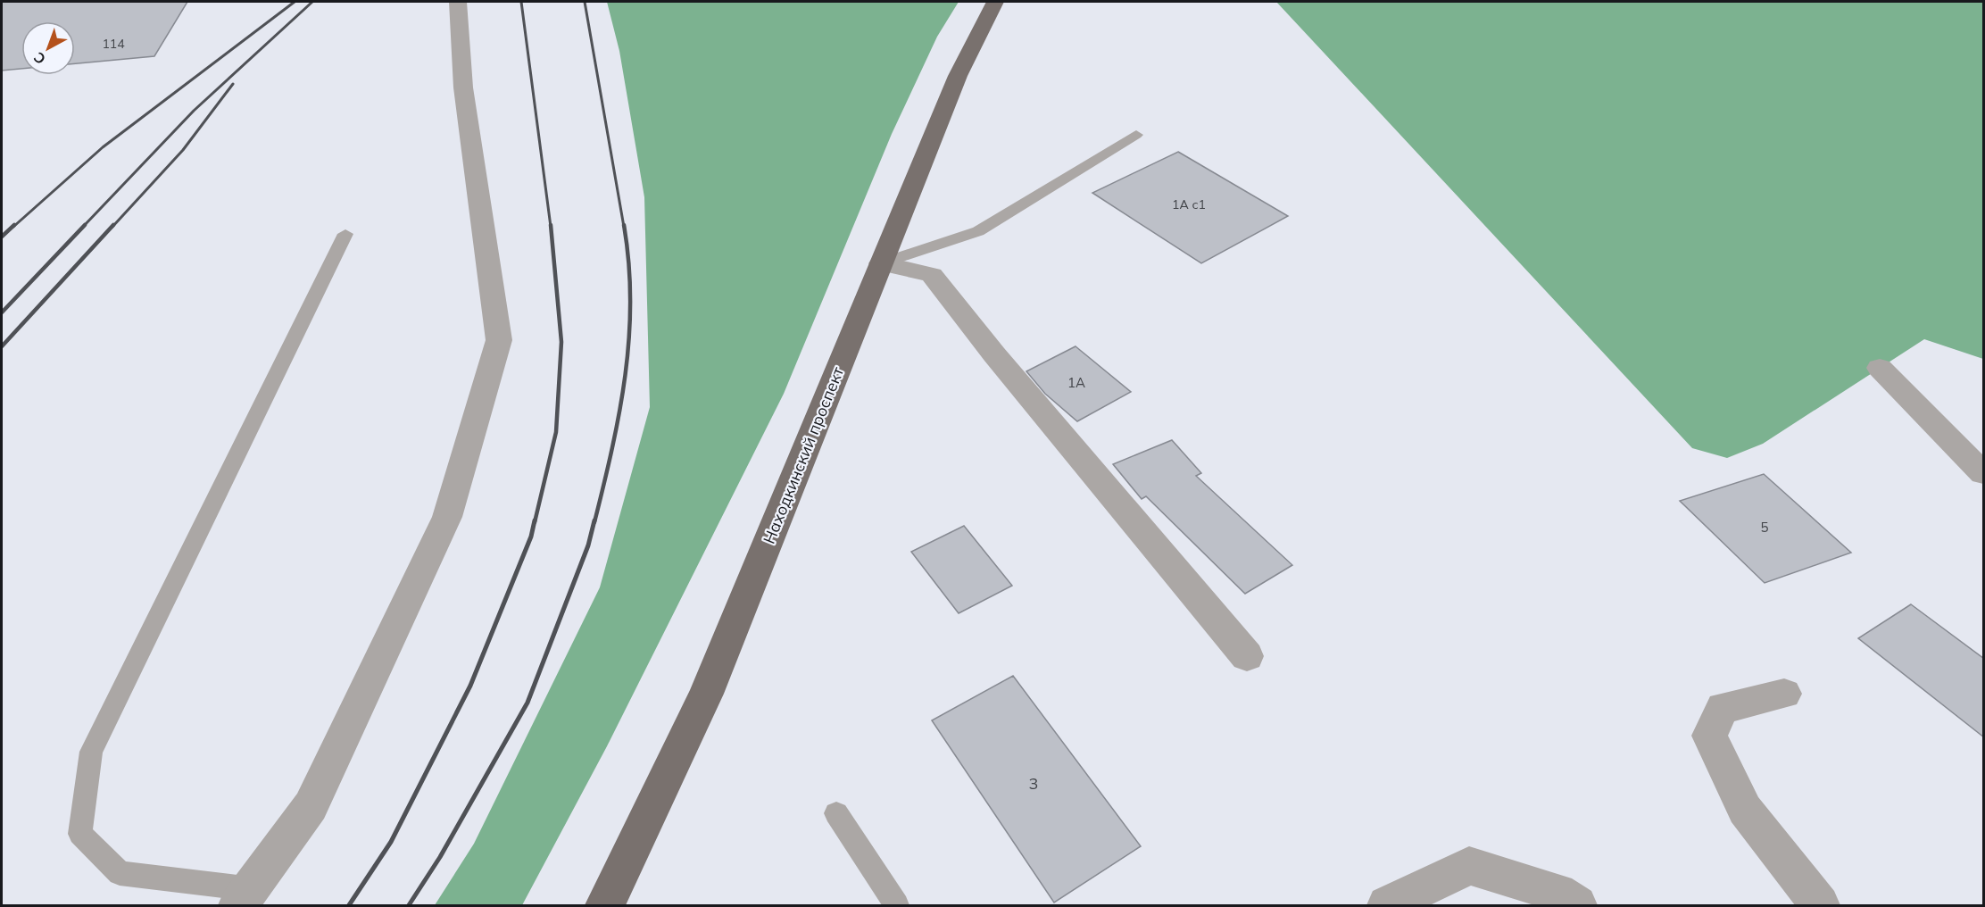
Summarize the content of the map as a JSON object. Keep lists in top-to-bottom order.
{
  "streets": {
    "main road": ["Находкинский проспект"]
  },
  "house_numbers": [
    "114",
    "1А с1",
    "1А",
    "5",
    "3"
  ],
  "north": "bottom left"
}
